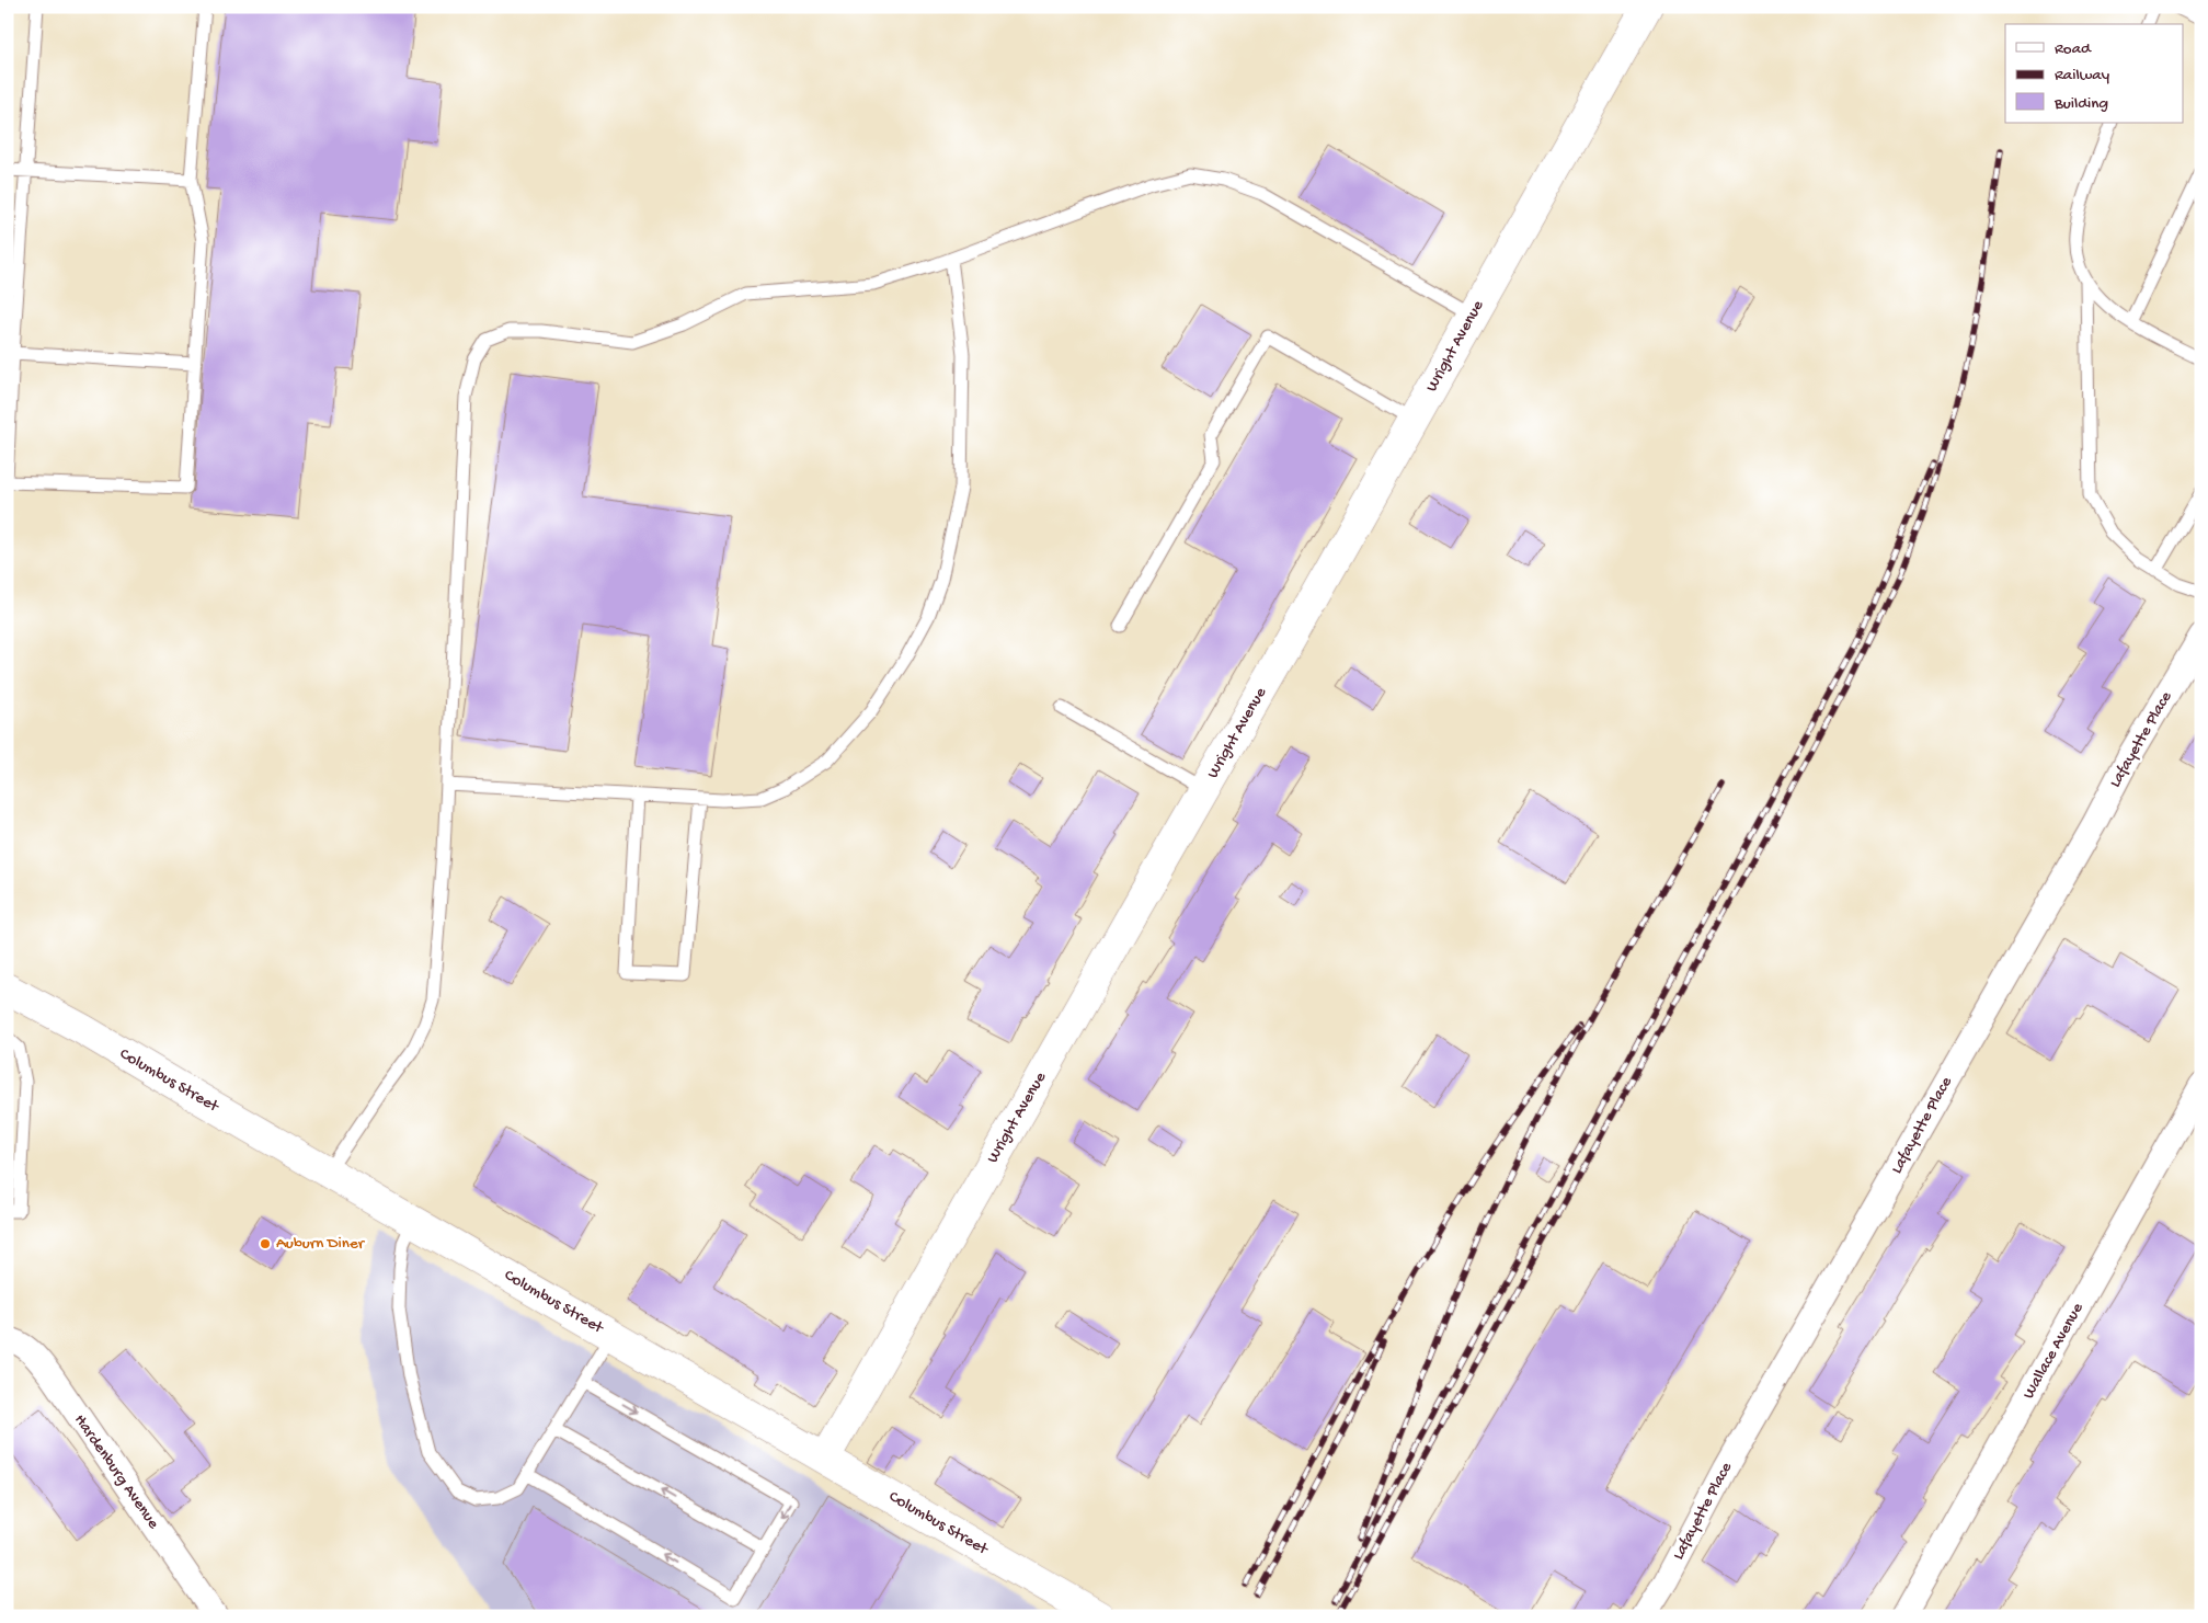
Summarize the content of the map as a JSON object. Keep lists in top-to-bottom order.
{
  "streets": {
    "street": [
      "Wright Avenue",
      "Lafayette Place",
      "Columbus Street",
      "Wallace Avenue",
      "Hardenburg Avenue"
    ]
  },
  "crossings": [
    ["Wright Avenue", "Columbus Street"]
  ],
  "places": ["Auburn Diner"],
  "legend": ["Road", "Railway", "Building"]
}
